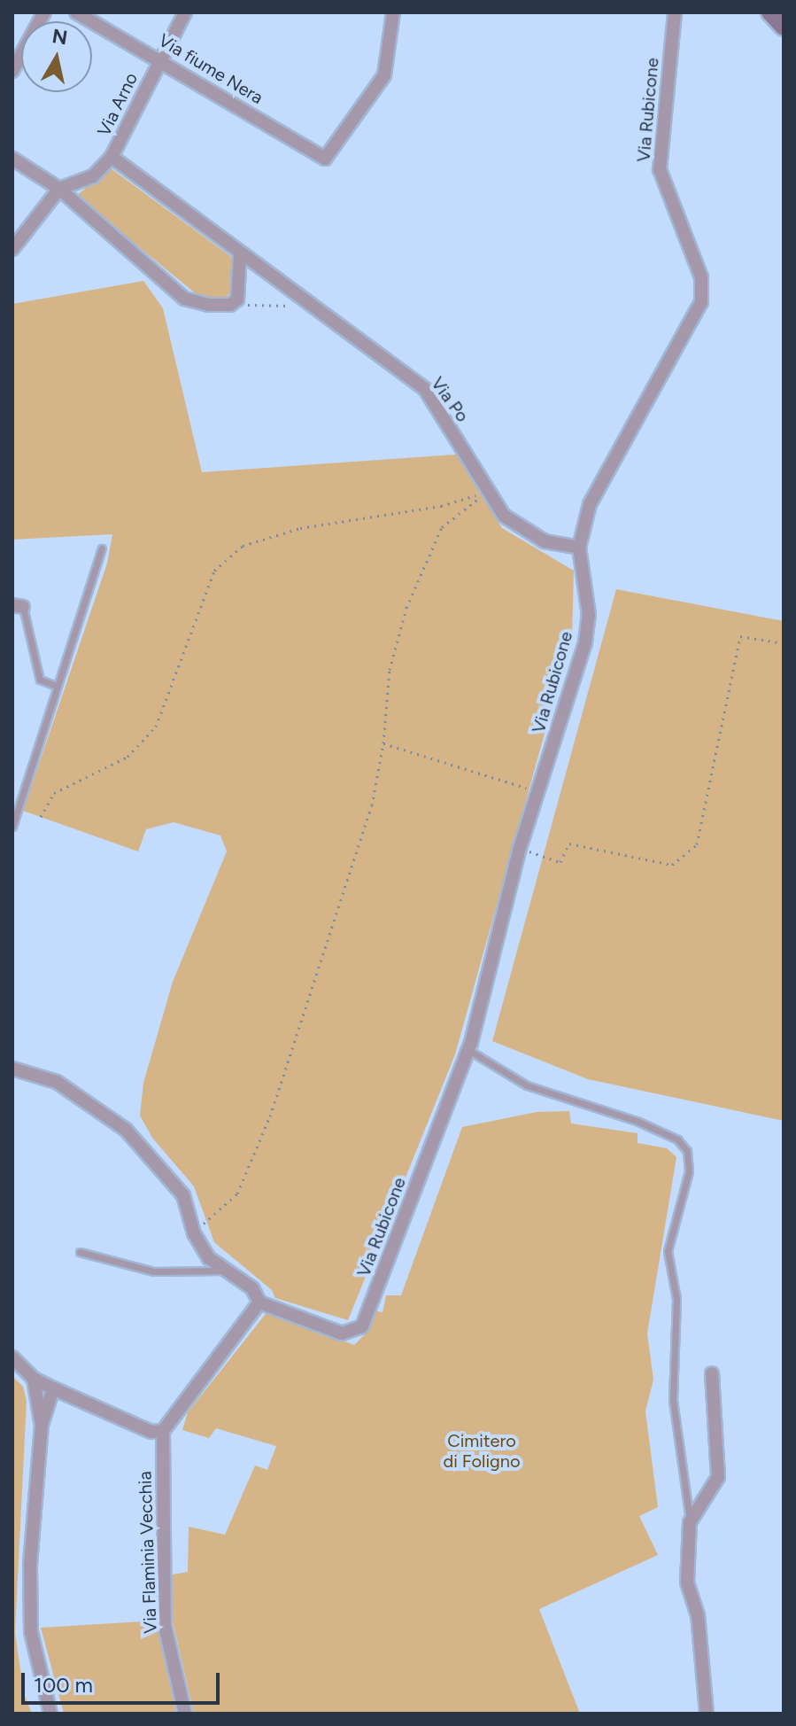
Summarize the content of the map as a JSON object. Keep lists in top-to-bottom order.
{
  "streets": {
    "street": [
      "Via fiume Nera",
      "Via Arno",
      "Via Rubicone",
      "Via Po",
      "Via Flaminia Vecchia"
    ]
  },
  "crossings": [
    ["Via fiume Nera", "Via Arno"],
    ["Via Arno", "Via Po"],
    ["Via Rubicone", "Via Po"]
  ],
  "parks": ["Cimitero di Foligno"],
  "scale_bar": "100 m",
  "north": "top"
}
